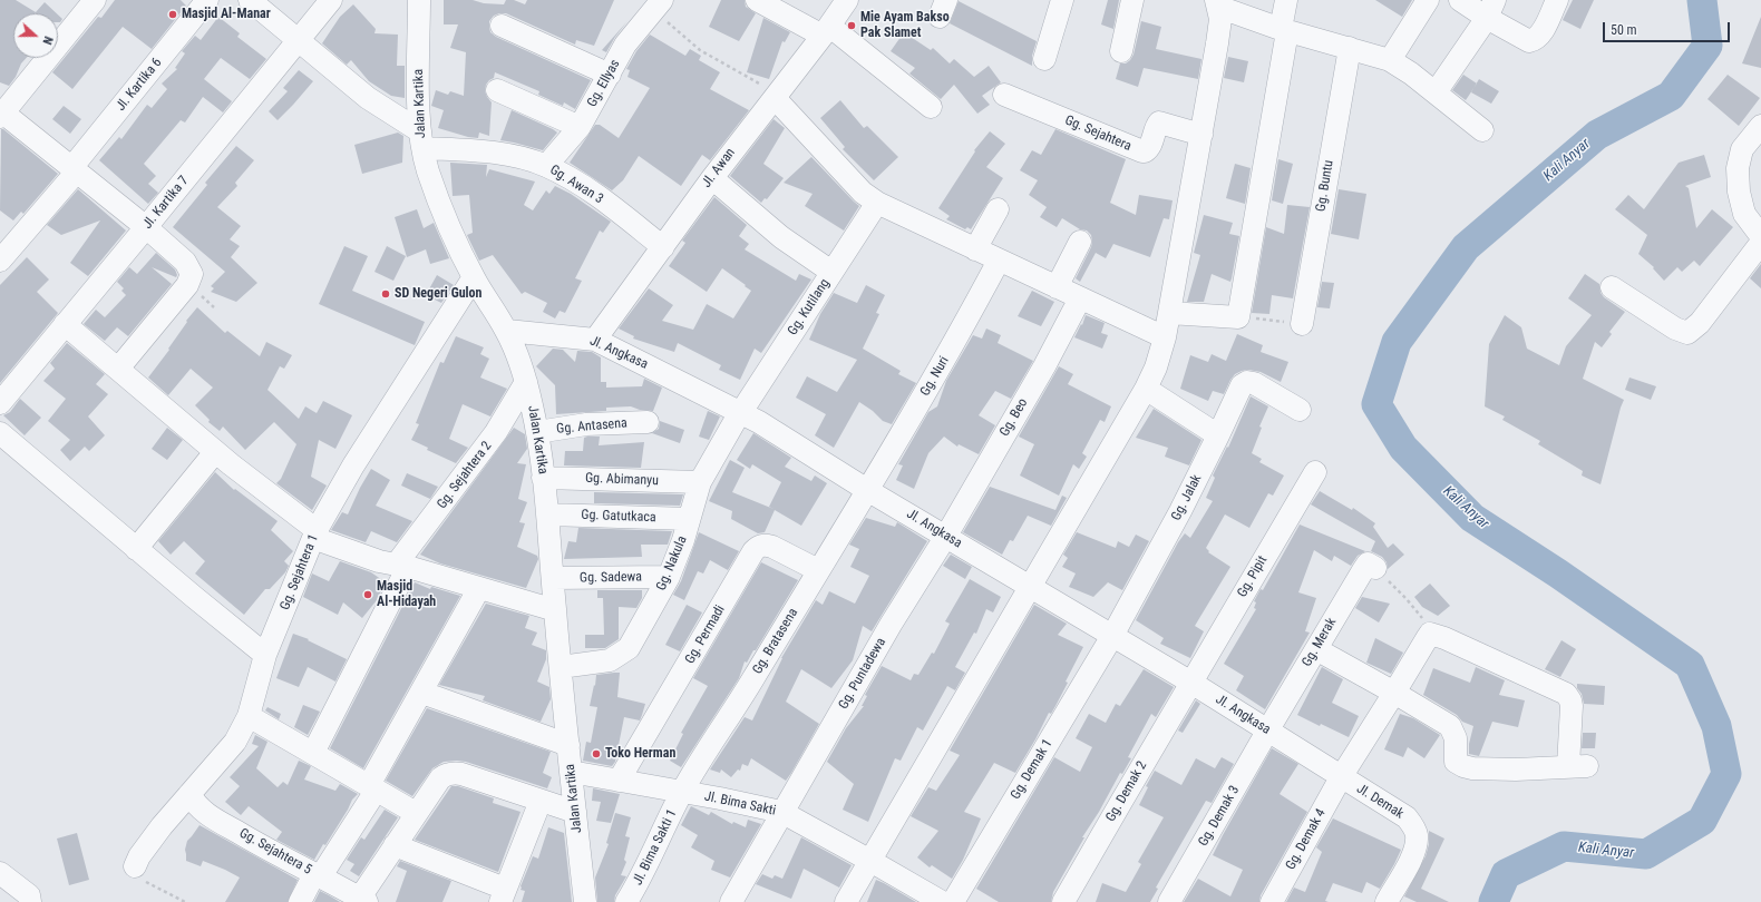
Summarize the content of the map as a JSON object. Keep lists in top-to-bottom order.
{
  "streets": {
    "street": [
      "Gg. Ellyas",
      "Jl. Kartika 6",
      "Jalan Kartika",
      "Gg. Sejahtera",
      "Jl. Awan",
      "Gg. Awan 3",
      "Gg. Buntu",
      "Jl. Kartika 7",
      "Gg. Kutilang",
      "Jl. Angkasa",
      "Gg. Nuri",
      "Gg. Beo",
      "Gg. Antasena",
      "Gg. Sejahtera 2",
      "Gg. Abimanyu",
      "Gg. Jalak",
      "Gg. Gatutkaca",
      "Gg. Nakula",
      "Gg. Sejahtera 1",
      "Gg. Pipit",
      "Gg. Sadewa",
      "Gg. Permadi",
      "Gg. Bratasena",
      "Gg. Merak",
      "Gg. Puntadewa",
      "Gg. Demak 1",
      "Gg. Demak 2",
      "Jl. Demak",
      "Jl. Bima Sakti",
      "Gg. Demak 3",
      "Gg. Demak 4",
      "Jl. Bima Sakti 1",
      "Gg. Sejahtera 5"
    ]
  },
  "crossings": [
    ["Gg. Ellyas", "Gg. Awan 3"],
    ["Jalan Kartika", "Gg. Awan 3"],
    ["Jalan Kartika", "Jl. Angkasa"],
    ["Jalan Kartika", "Gg. Antasena"],
    ["Jalan Kartika", "Gg. Sejahtera 2"],
    ["Jalan Kartika", "Gg. Abimanyu"],
    ["Jalan Kartika", "Gg. Gatutkaca"],
    ["Jalan Kartika", "Gg. Nakula"],
    ["Jalan Kartika", "Gg. Sejahtera 1"],
    ["Jalan Kartika", "Gg. Sadewa"],
    ["Jalan Kartika", "Jl. Bima Sakti"],
    ["Jl. Awan", "Gg. Awan 3"],
    ["Jl. Awan", "Jl. Angkasa"],
    ["Gg. Kutilang", "Jl. Angkasa"],
    ["Gg. Kutilang", "Gg. Nakula"],
    ["Jl. Angkasa", "Gg. Nuri"],
    ["Jl. Angkasa", "Gg. Beo"],
    ["Jl. Angkasa", "Gg. Jalak"],
    ["Jl. Angkasa", "Gg. Nakula"],
    ["Jl. Angkasa", "Gg. Pipit"],
    ["Jl. Angkasa", "Gg. Bratasena"],
    ["Jl. Angkasa", "Gg. Merak"],
    ["Jl. Angkasa", "Gg. Puntadewa"],
    ["Jl. Angkasa", "Gg. Demak 1"],
    ["Jl. Angkasa", "Gg. Demak 2"],
    ["Jl. Angkasa", "Jl. Demak"],
    ["Jl. Angkasa", "Gg. Demak 3"],
    ["Jl. Angkasa", "Gg. Demak 4"],
    ["Gg. Nuri", "Gg. Bratasena"],
    ["Gg. Beo", "Gg. Puntadewa"],
    ["Gg. Abimanyu", "Gg. Nakula"],
    ["Gg. Jalak", "Gg. Demak 1"],
    ["Gg. Gatutkaca", "Gg. Nakula"],
    ["Gg. Nakula", "Gg. Sadewa"],
    ["Gg. Sejahtera 1", "Gg. Sejahtera 5"],
    ["Gg. Pipit", "Gg. Demak 2"],
    ["Gg. Permadi", "Gg. Bratasena"],
    ["Gg. Permadi", "Jl. Bima Sakti"],
    ["Gg. Bratasena", "Jl. Bima Sakti"],
    ["Gg. Bratasena", "Jl. Bima Sakti 1"],
    ["Gg. Merak", "Gg. Demak 3"],
    ["Gg. Puntadewa", "Jl. Bima Sakti"],
    ["Jl. Demak", "Gg. Demak 4"],
    ["Jl. Bima Sakti", "Jl. Bima Sakti 1"]
  ],
  "water": ["Kali Anyar"],
  "places": [
    "Masjid Al-Manar",
    "Mie Ayam Bakso Pak Slamet",
    "SD Negeri Gulon",
    "Masjid Al-Hidayah",
    "Toko Herman"
  ],
  "scale_bar": "50 m",
  "north": "right"
}
